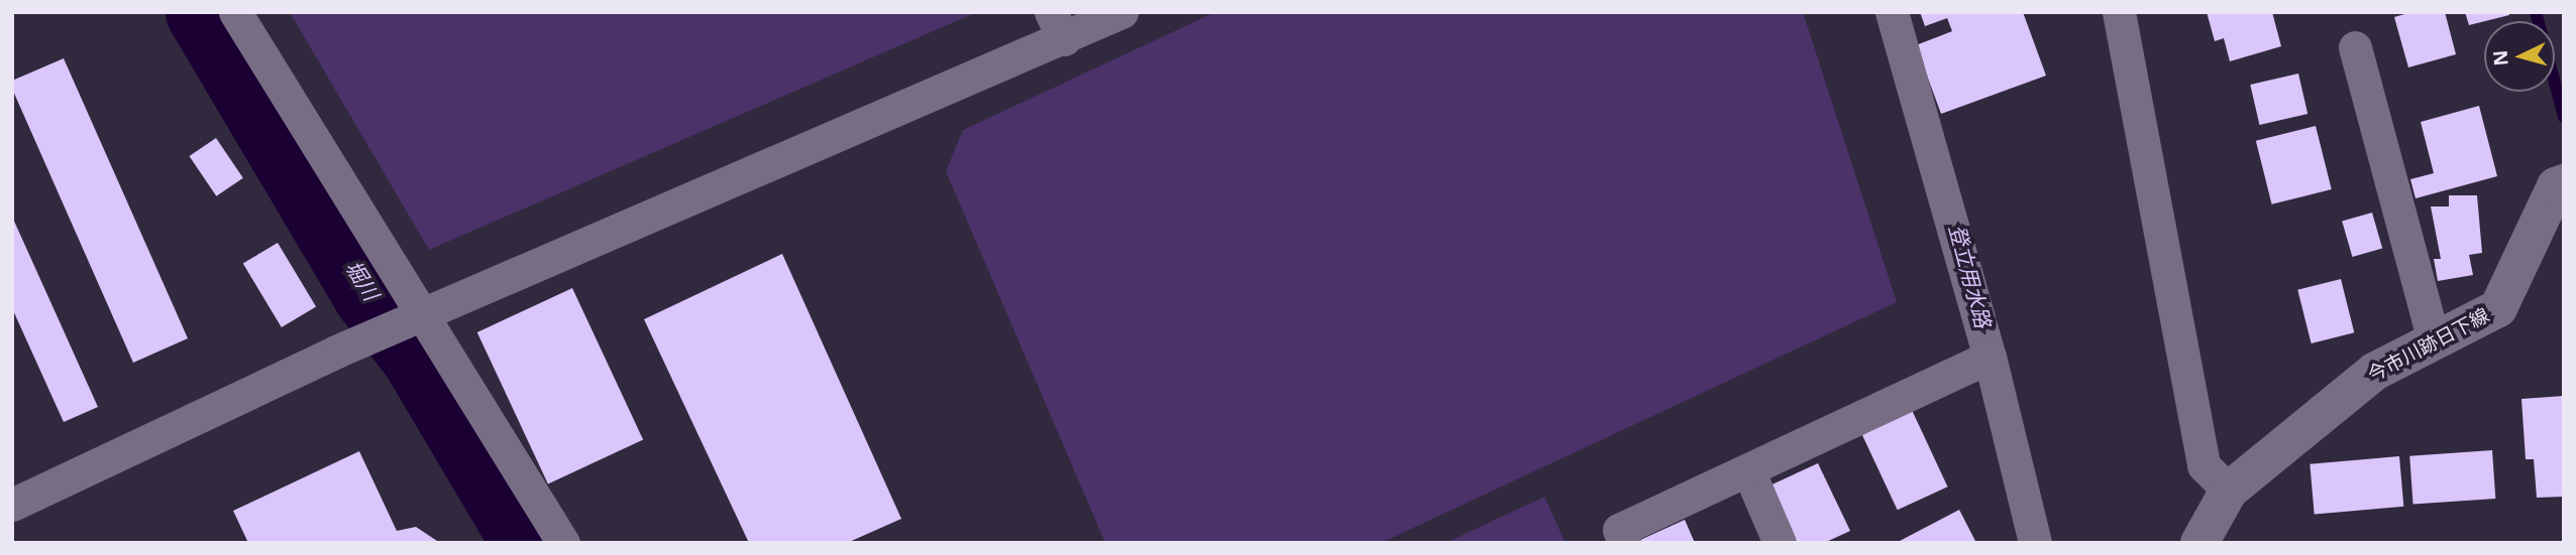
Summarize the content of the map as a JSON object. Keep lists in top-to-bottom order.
{
  "streets": {
    "street": ["今市川跡日下線"]
  },
  "water": ["登立用水路", "堀川"],
  "north": "left"
}
